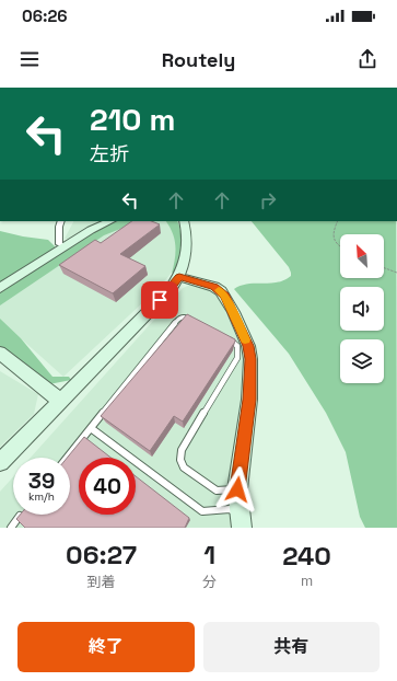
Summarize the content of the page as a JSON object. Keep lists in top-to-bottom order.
{
  "north": "top left",
  "page": {
    "status": "06:26",
    "header": "Routely",
    "turn": ["210 m", "左折"],
    "speed": "39 km/h",
    "limit": "40",
    "eta": [
      "06:27",
      "到着",
      "1",
      "分",
      "240",
      "m"
    ],
    "buttons": ["終了", "共有"]
  }
}
